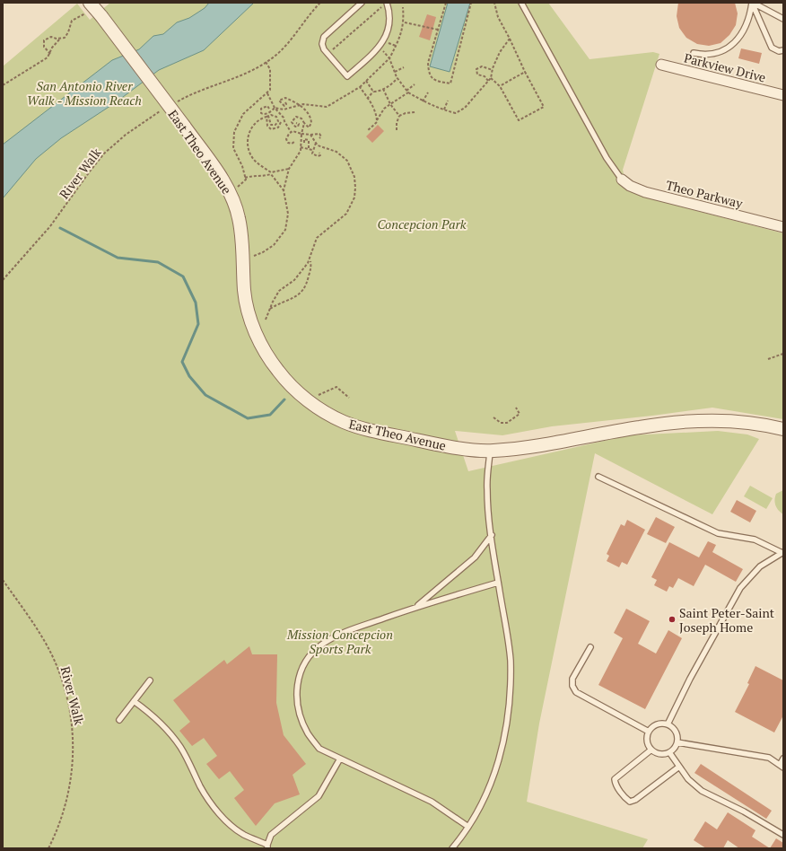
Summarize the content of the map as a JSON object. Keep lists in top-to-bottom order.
{
  "streets": {
    "street": ["Parkview Drive", "East Theo Avenue", "Theo Parkway"],
    "path": ["River Walk"]
  },
  "parks": ["San Antonio River Walk - Mission Reach", "Concepcion Park", "Mission Concepcion Sports Park"],
  "places": ["Saint Peter-Saint Joseph Home"]
}
